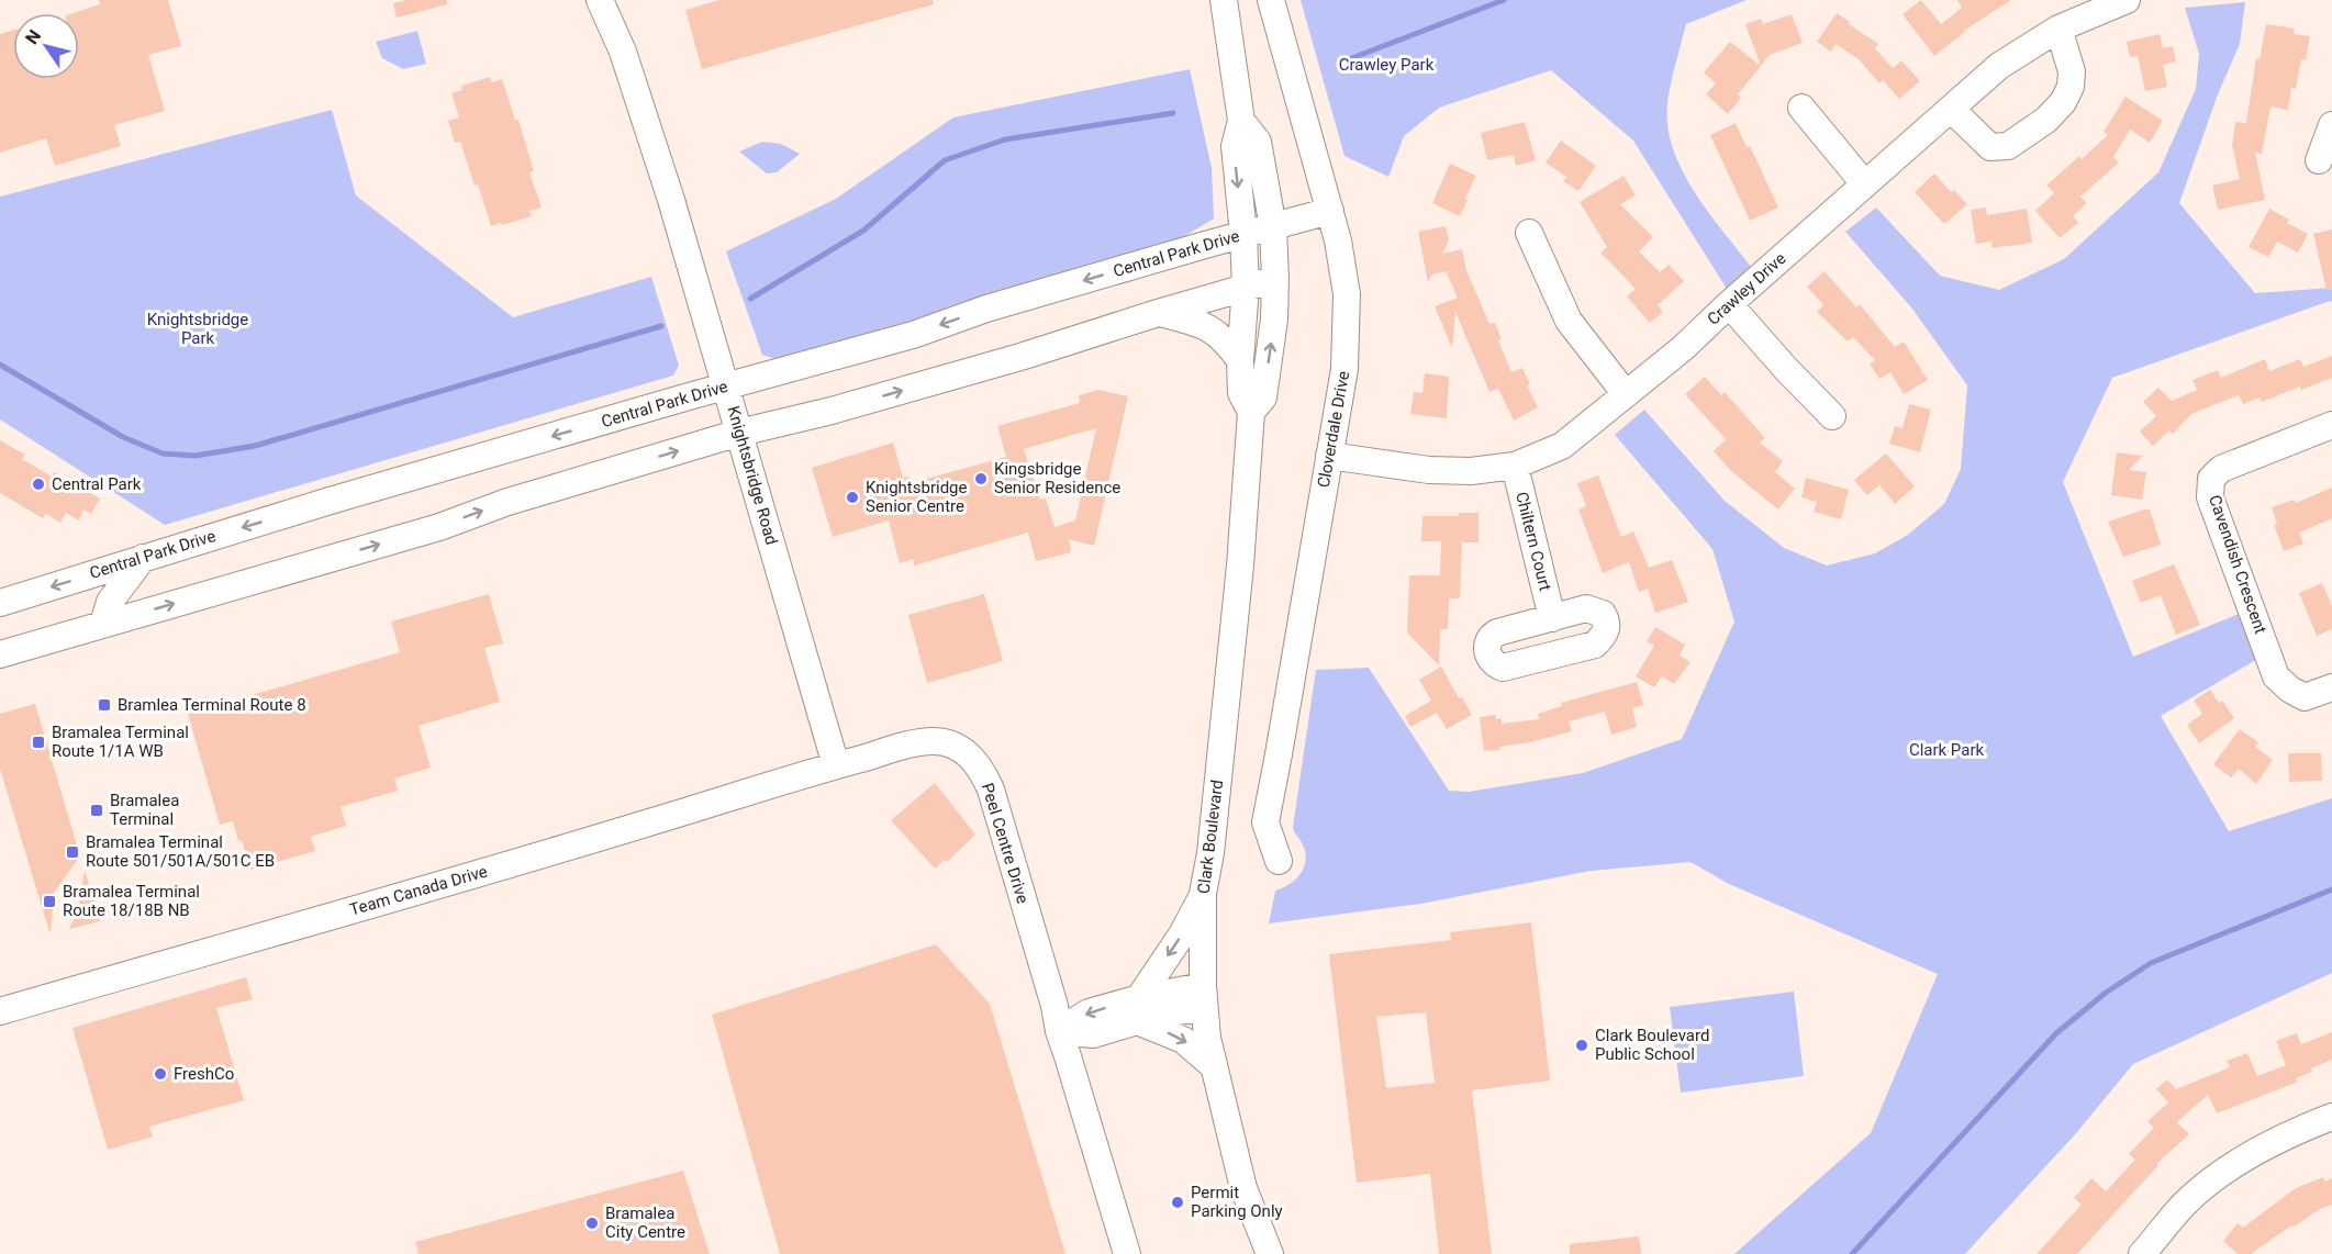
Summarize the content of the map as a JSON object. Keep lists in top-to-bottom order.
{
  "streets": {
    "street": [
      "Central Park Drive",
      "Crawley Drive",
      "Cloverdale Drive",
      "Knightsbridge Road",
      "Chiltern Court",
      "Cavendish Crescent",
      "Clark Boulevard",
      "Peel Centre Drive",
      "Team Canada Drive"
    ]
  },
  "crossings": [
    ["Central Park Drive", "Cloverdale Drive"],
    ["Central Park Drive", "Knightsbridge Road"],
    ["Central Park Drive", "Clark Boulevard"],
    ["Crawley Drive", "Cloverdale Drive"],
    ["Crawley Drive", "Chiltern Court"],
    ["Knightsbridge Road", "Peel Centre Drive"],
    ["Knightsbridge Road", "Team Canada Drive"],
    ["Peel Centre Drive", "Team Canada Drive"]
  ],
  "parks": ["Crawley Park", "Knightsbridge Park", "Clark Park"],
  "places": {
    "other": [
      "Kingsbridge Senior Residence",
      "Central Park",
      "Knightsbridge Senior Centre",
      "Clark Boulevard Public School",
      "FreshCo",
      "Permit Parking Only",
      "Bramalea City Centre"
    ],
    "transit": [
      "Bramlea Terminal Route 8",
      "Bramalea Terminal Route 1/1A WB",
      "Bramalea Terminal",
      "Bramalea Terminal Route 501/501A/501C EB",
      "Bramalea Terminal Route 18/18B NB"
    ]
  },
  "north": "top left"
}
